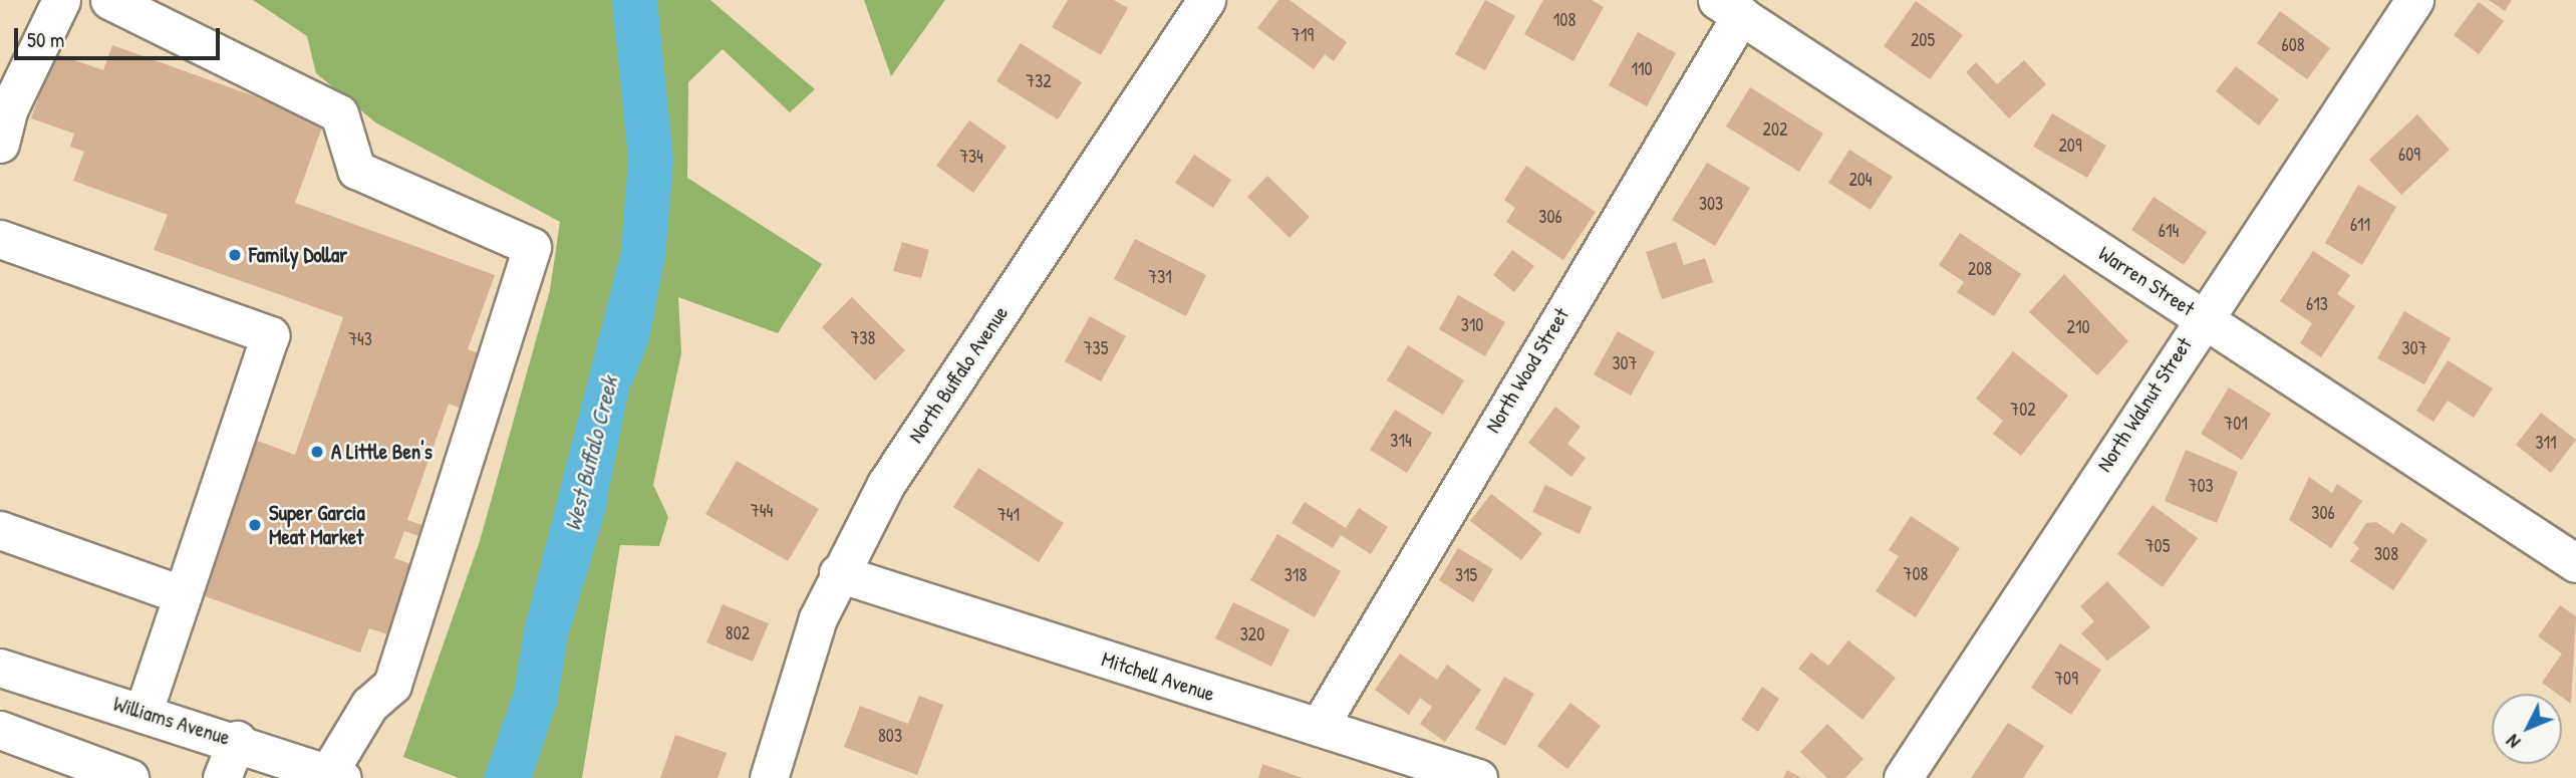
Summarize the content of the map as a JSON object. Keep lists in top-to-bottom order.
{
  "streets": {
    "street": [
      "Warren Street",
      "North Wood Street",
      "North Buffalo Avenue",
      "North Walnut Street",
      "Mitchell Avenue",
      "Williams Avenue"
    ]
  },
  "crossings": [
    ["Warren Street", "North Wood Street"],
    ["Warren Street", "North Walnut Street"],
    ["North Wood Street", "Mitchell Avenue"],
    ["North Buffalo Avenue", "Mitchell Avenue"]
  ],
  "water": ["West Buffalo Creek"],
  "places": ["Family Dollar", "A Little Ben's", "Super Garcia Meat Market"],
  "house_numbers": [
    "108",
    "719",
    "205",
    "608",
    "110",
    "732",
    "202",
    "209",
    "609",
    "734",
    "204",
    "303",
    "306",
    "611",
    "614",
    "208",
    "731",
    "613",
    "310",
    "210",
    "738",
    "743",
    "735",
    "307",
    "307",
    "702",
    "701",
    "314",
    "311",
    "703",
    "744",
    "306",
    "741",
    "705",
    "308",
    "708",
    "318",
    "315",
    "802",
    "320",
    "709",
    "803"
  ],
  "scale_bar": "50 m",
  "north": "bottom left"
}
